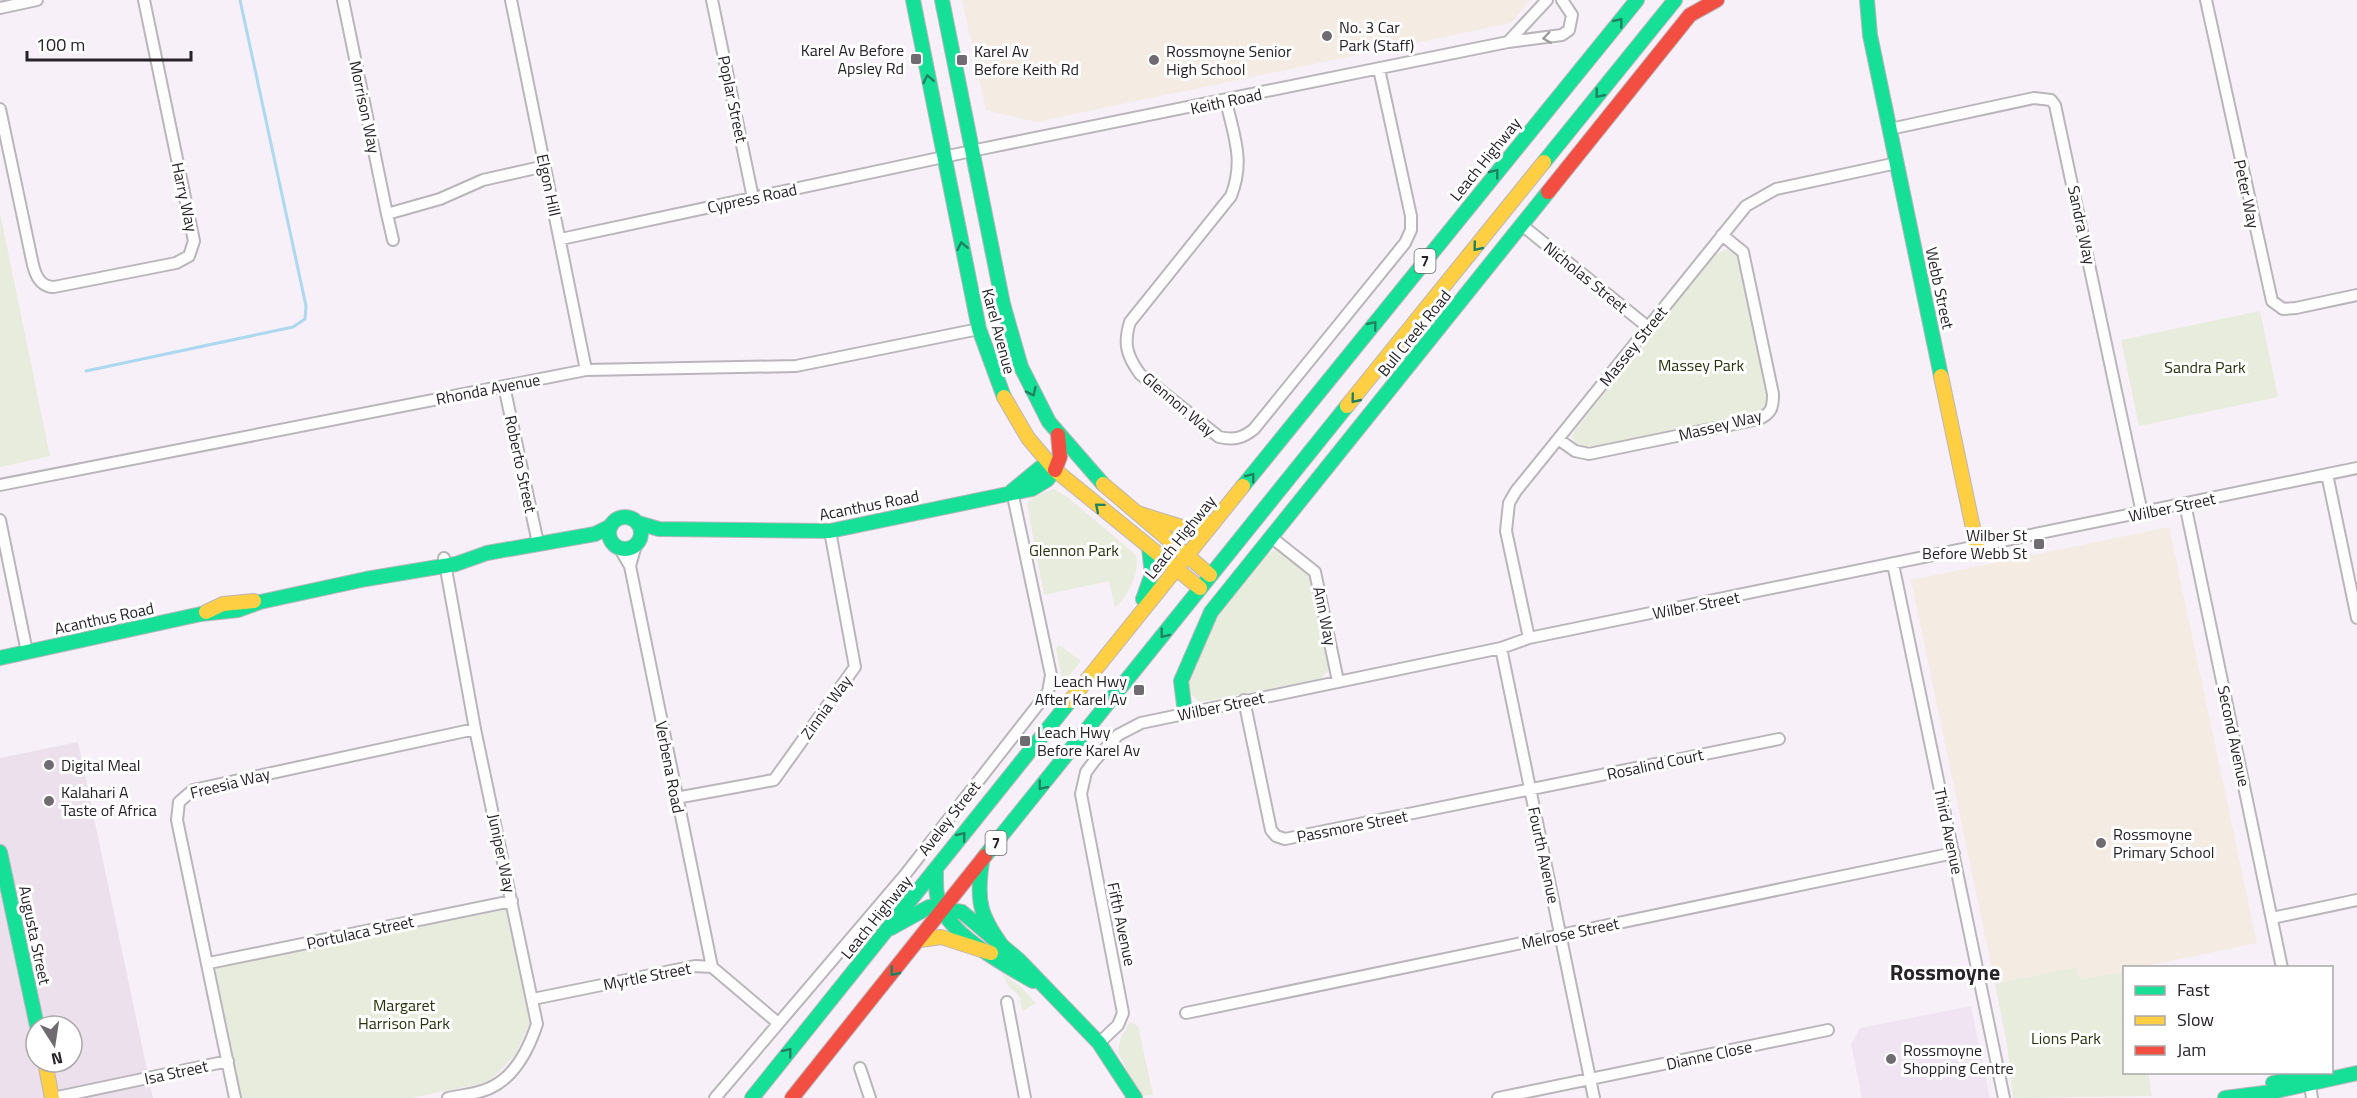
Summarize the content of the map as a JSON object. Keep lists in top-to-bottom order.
{
  "streets": {
    "main road": [
      "Leach Highway",
      "7",
      "Webb Street",
      "Karel Avenue",
      "Bull Creek Road",
      "Acanthus Road",
      "Augusta Street"
    ],
    "street": [
      "Poplar Street",
      "Keith Road",
      "Morrison Way",
      "Elgon Hill",
      "Peter Way",
      "Harry Way",
      "Cypress Road",
      "Sandra Way",
      "Nicholas Street",
      "Massey Street",
      "Rhonda Avenue",
      "Glennon Way",
      "Massey Way",
      "Roberto Street",
      "Wilber Street",
      "Ann Way",
      "Zinnia Way",
      "Second Avenue",
      "Rosalind Court",
      "Verbena Road",
      "Freesia Way",
      "Aveley Street",
      "Passmore Street",
      "Third Avenue",
      "Juniper Way",
      "Fourth Avenue",
      "Fifth Avenue",
      "Portulaca Street",
      "Melrose Street",
      "Myrtle Street",
      "Dianne Close",
      "Isa Street"
    ]
  },
  "crossings": [
    ["Poplar Street", "Cypress Road"],
    ["Keith Road", "Cypress Road"],
    ["Keith Road", "Karel Avenue"],
    ["Keith Road", "Glennon Way"],
    ["Leach Highway", "Karel Avenue"],
    ["Elgon Hill", "Cypress Road"],
    ["Elgon Hill", "Rhonda Avenue"],
    ["Cypress Road", "Karel Avenue"],
    ["Sandra Way", "Webb Street"],
    ["Sandra Way", "Wilber Street"],
    ["7", "Karel Avenue"],
    ["Nicholas Street", "Bull Creek Road"],
    ["Nicholas Street", "Massey Street"],
    ["Webb Street", "Massey Street"],
    ["Webb Street", "Wilber Street"],
    ["Karel Avenue", "Rhonda Avenue"],
    ["Karel Avenue", "Acanthus Road"],
    ["Bull Creek Road", "Wilber Street"],
    ["Bull Creek Road", "Ann Way"],
    ["Massey Street", "Massey Way"],
    ["Massey Street", "Wilber Street"],
    ["Rhonda Avenue", "Roberto Street"],
    ["Roberto Street", "Acanthus Road"],
    ["Acanthus Road", "Zinnia Way"],
    ["Acanthus Road", "Verbena Road"],
    ["Acanthus Road", "Aveley Street"],
    ["Acanthus Road", "Juniper Way"],
    ["Wilber Street", "Ann Way"],
    ["Wilber Street", "Second Avenue"],
    ["Wilber Street", "Passmore Street"],
    ["Wilber Street", "Third Avenue"],
    ["Wilber Street", "Fourth Avenue"],
    ["Wilber Street", "Fifth Avenue"],
    ["Zinnia Way", "Verbena Road"],
    ["Rosalind Court", "Passmore Street"],
    ["Rosalind Court", "Fourth Avenue"],
    ["Verbena Road", "Myrtle Street"],
    ["Freesia Way", "Juniper Way"],
    ["Freesia Way", "Portulaca Street"],
    ["Freesia Way", "Isa Street"],
    ["Aveley Street", "Myrtle Street"],
    ["Passmore Street", "Fourth Avenue"],
    ["Third Avenue", "Melrose Street"],
    ["Juniper Way", "Portulaca Street"],
    ["Juniper Way", "Myrtle Street"],
    ["Fourth Avenue", "Melrose Street"],
    ["Fourth Avenue", "Dianne Close"]
  ],
  "districts": ["Rossmoyne"],
  "parks": [
    "Massey Park",
    "Sandra Park",
    "Glennon Park",
    "Margaret Harrison Park",
    "Lions Park"
  ],
  "places": {
    "other": [
      "No. 3 Car Park (Staff)",
      "Rossmoyne Senior High School",
      "Digital Meal",
      "Kalahari A Taste of Africa",
      "Rossmoyne Primary School",
      "Rossmoyne Shopping Centre"
    ],
    "transit": [
      "Karel Av Before Apsley Rd",
      "Karel Av Before Keith Rd",
      "Wilber St Before Webb St",
      "Leach Hwy After Karel Av",
      "Leach Hwy Before Karel Av"
    ]
  },
  "legend": ["Fast", "Slow", "Jam"],
  "scale_bar": "100 m",
  "north": "bottom"
}
